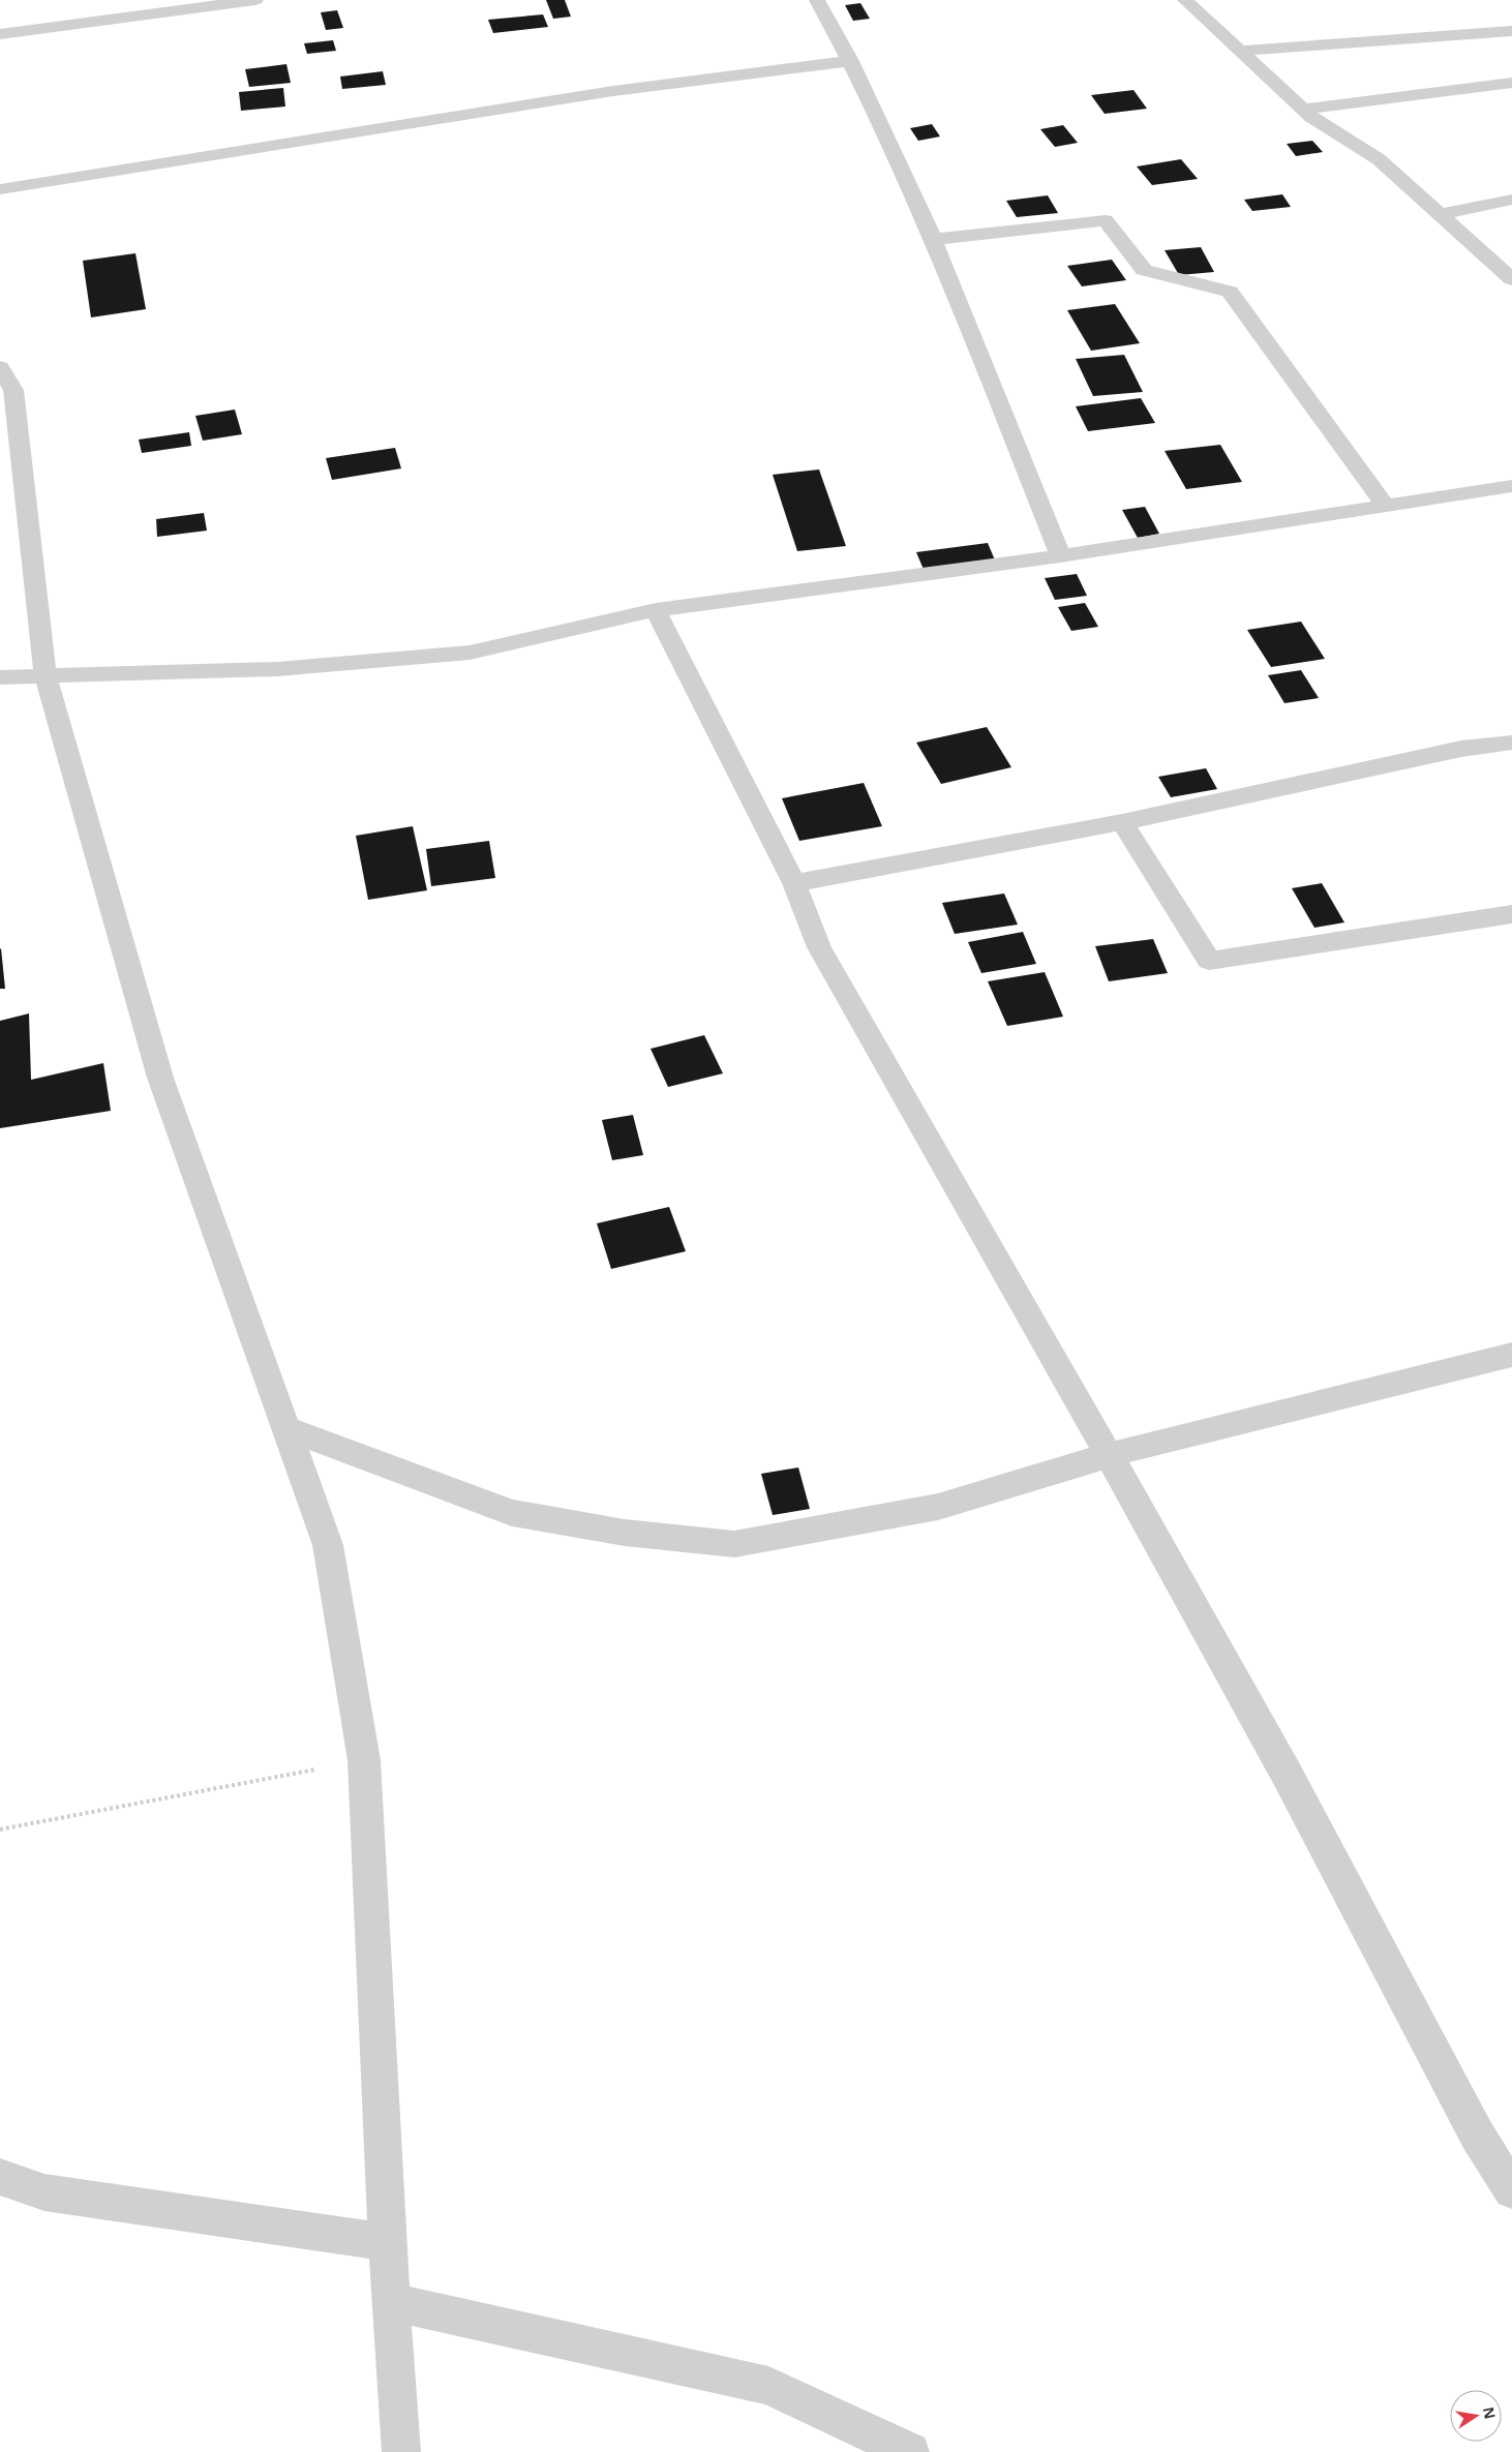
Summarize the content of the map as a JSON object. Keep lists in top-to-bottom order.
{
  "north": "right"
}
